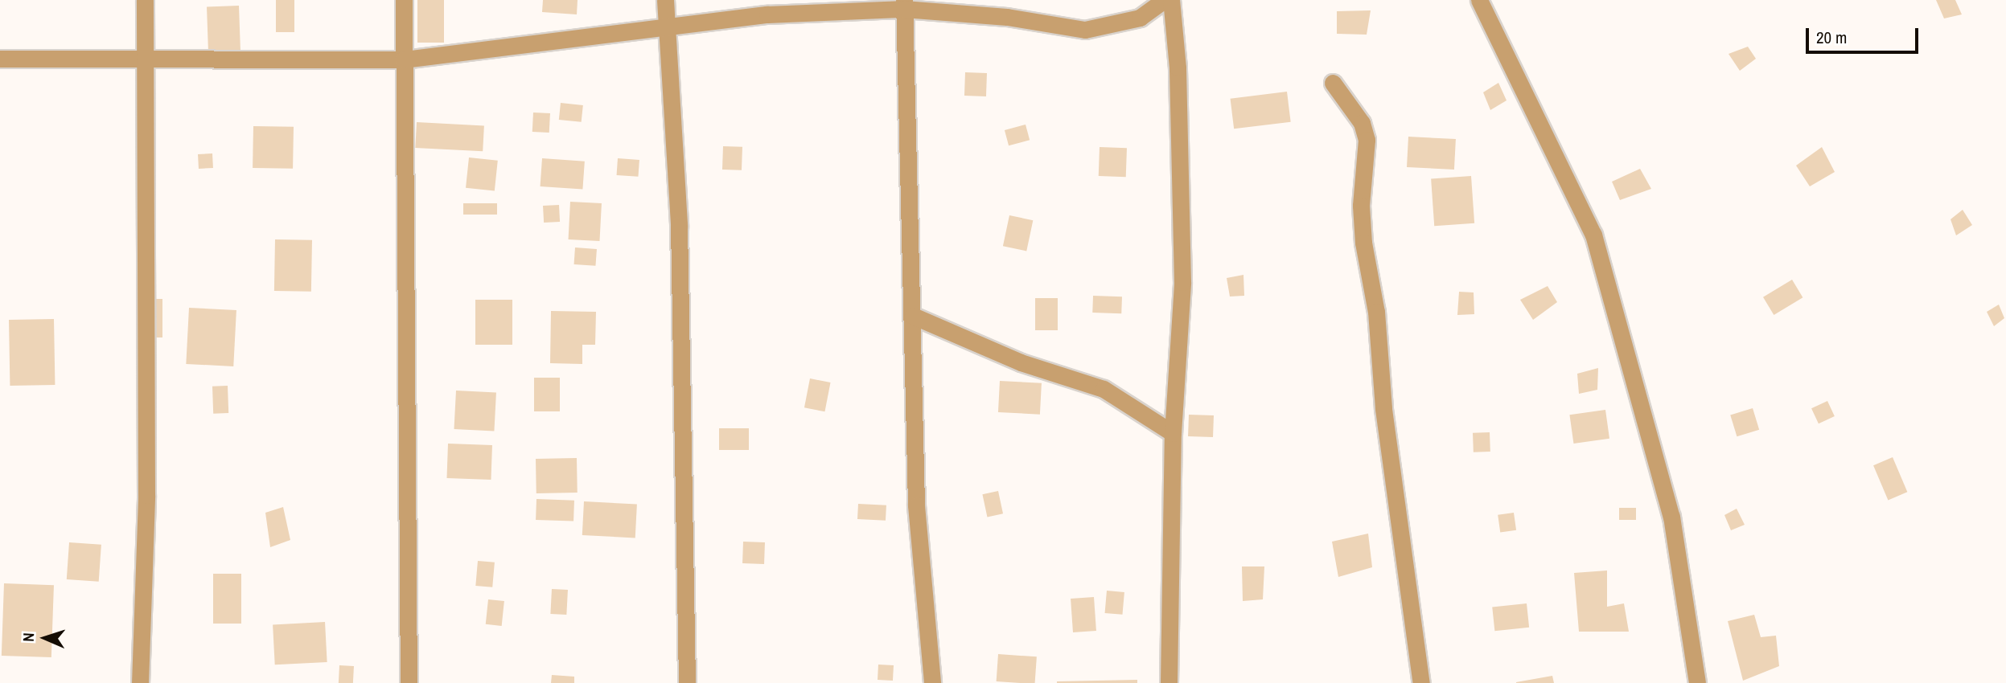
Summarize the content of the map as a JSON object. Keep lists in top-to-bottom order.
{
  "scale_bar": "20 m",
  "north": "left"
}
